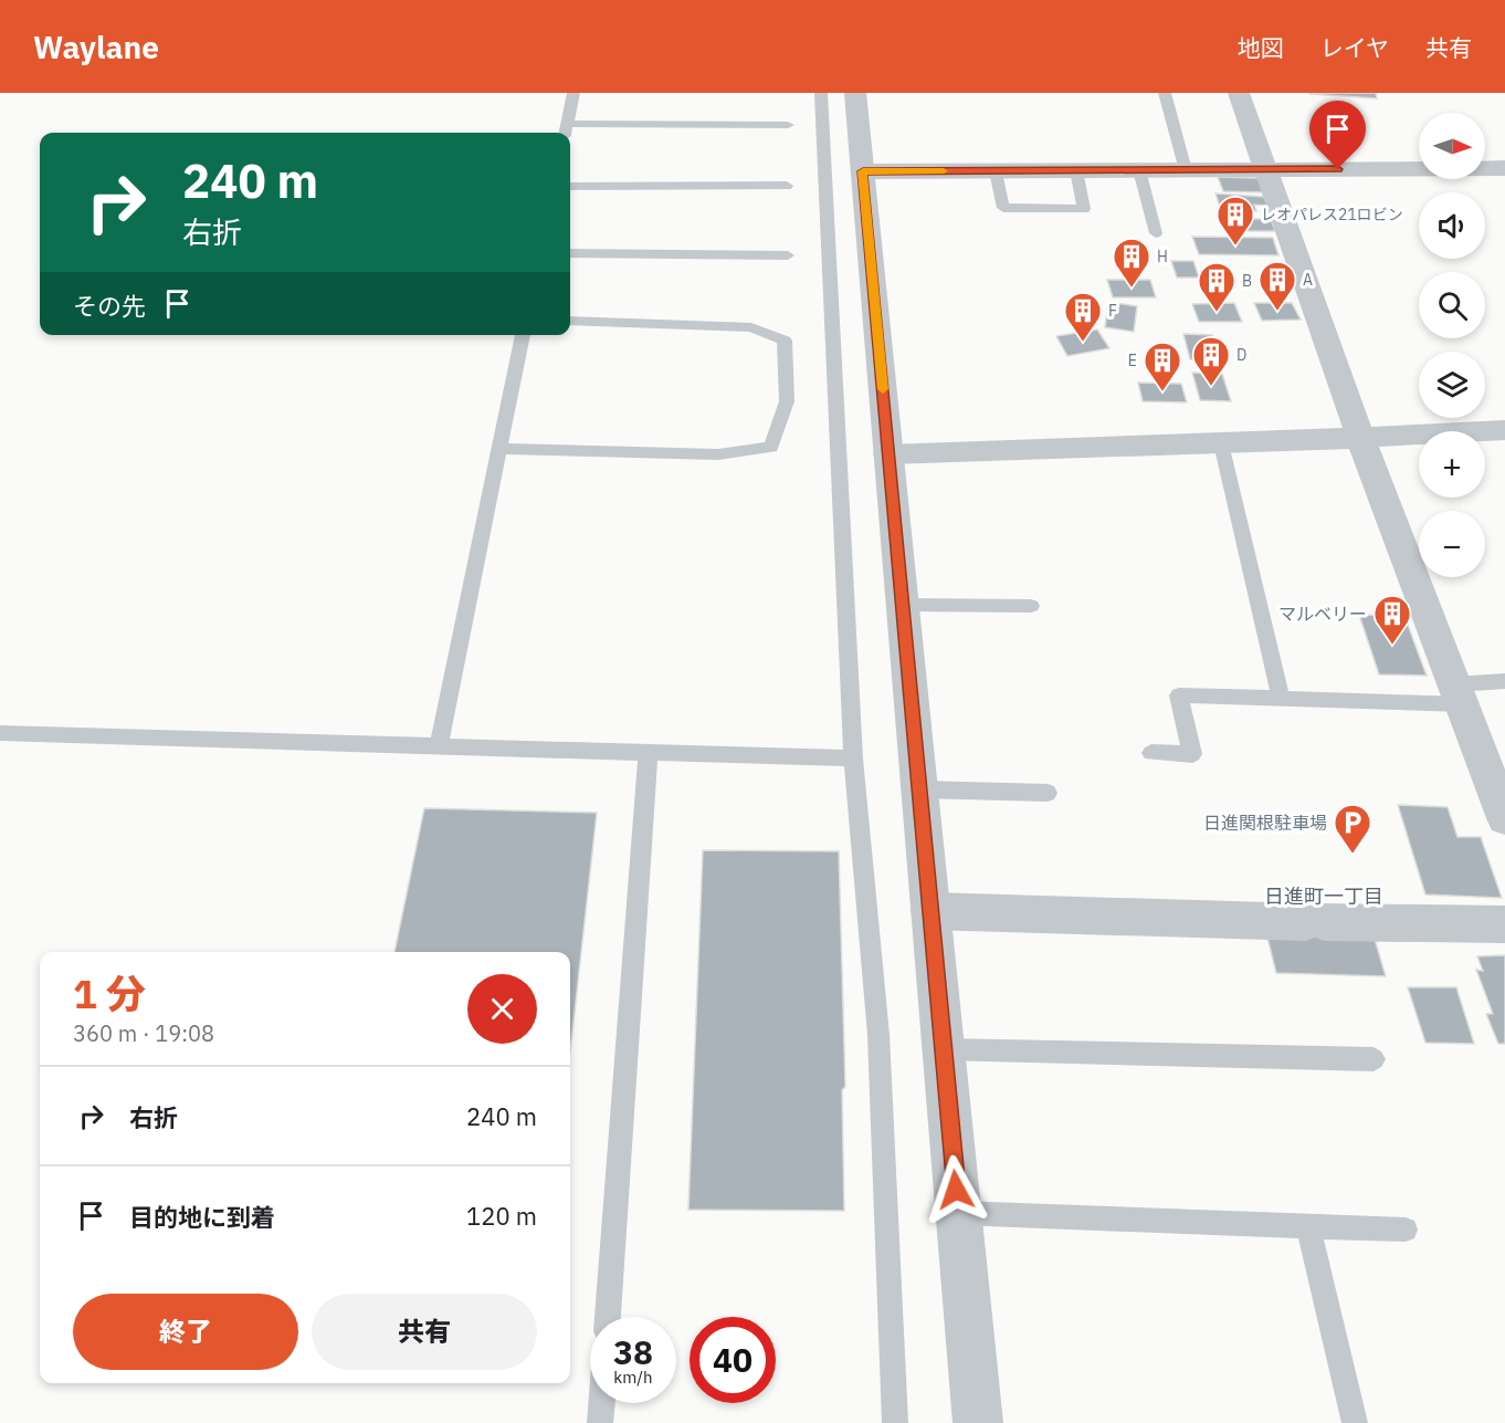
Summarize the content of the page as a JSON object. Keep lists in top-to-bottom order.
{
  "districts": ["日進町一丁目"],
  "places": {
    "building": [
      "レオパレス21ロビン",
      "H",
      "A",
      "B",
      "F",
      "D",
      "E",
      "マルベリー"
    ],
    "parking": ["日進関根駐車場"]
  },
  "north": "right",
  "page": {
    "header": "Waylane",
    "nav": ["地図", "レイヤ", "共有"],
    "map_buttons": ["+", "−"],
    "turn": ["240 m", "右折"],
    "then": "その先",
    "heading": ["1 分", "360 m · 19:08"],
    "list": [
      {
        "name": "右折",
        "value": "240 m"
      },
      {
        "name": "目的地に到着",
        "value": "120 m"
      }
    ],
    "buttons": ["終了", "共有"],
    "speed": "38 km/h",
    "limit": "40"
  }
}
